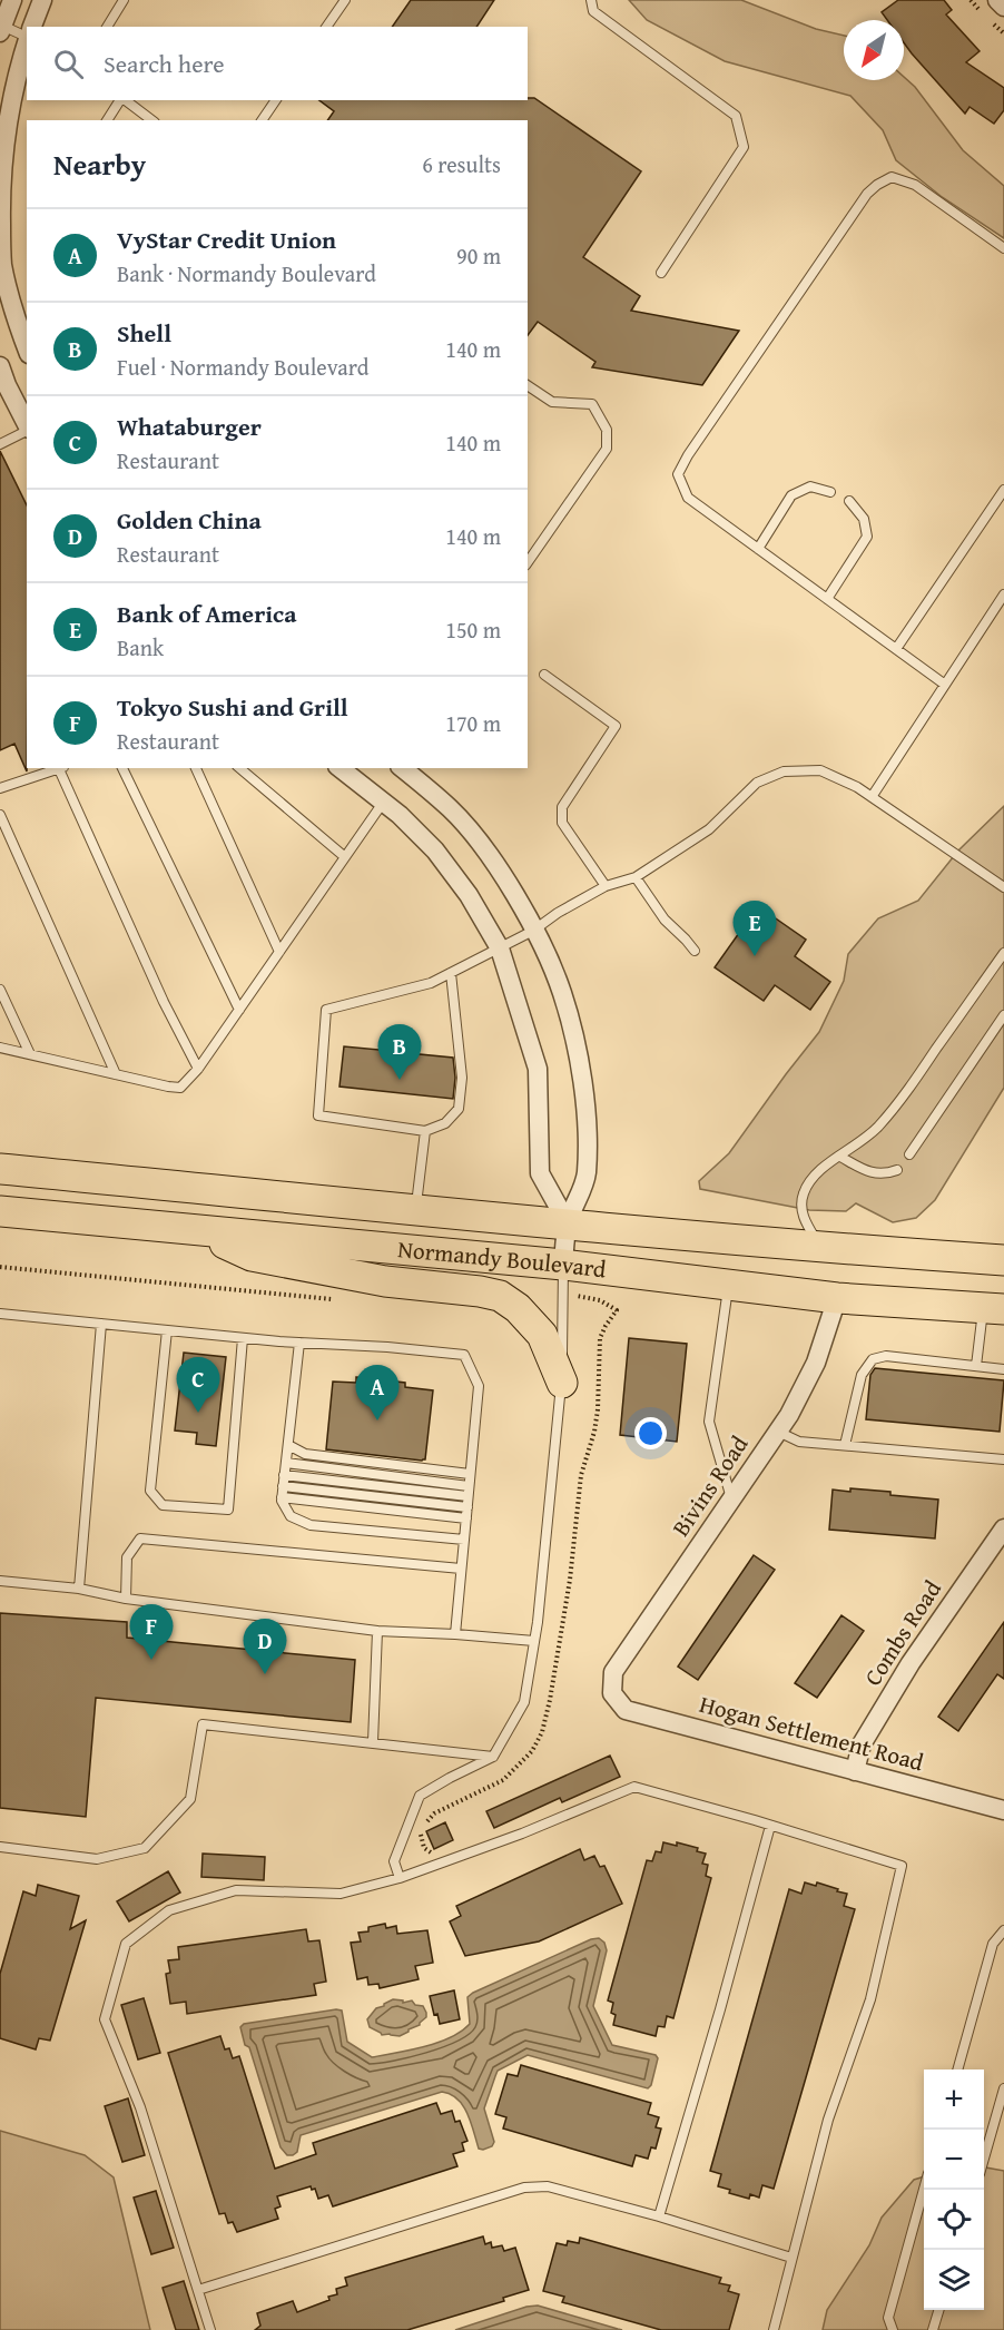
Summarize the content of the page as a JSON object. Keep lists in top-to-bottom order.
{
  "streets": {
    "main road": ["Normandy Boulevard"],
    "street": ["Bivins Road", "Combs Road", "Hogan Settlement Road"]
  },
  "crossings": [
    ["Normandy Boulevard", "Bivins Road"],
    ["Bivins Road", "Hogan Settlement Road"],
    ["Combs Road", "Hogan Settlement Road"]
  ],
  "north": "bottom left",
  "page": {
    "search": "Search here",
    "heading": ["Nearby", "6 results"],
    "list": [
      {
        "mark": "A",
        "name": "VyStar Credit Union",
        "note": "Bank · Normandy Boulevard",
        "value": "90 m"
      },
      {
        "mark": "B",
        "name": "Shell",
        "note": "Fuel · Normandy Boulevard",
        "value": "140 m"
      },
      {
        "mark": "C",
        "name": "Whataburger",
        "note": "Restaurant",
        "value": "140 m"
      },
      {
        "mark": "D",
        "name": "Golden China",
        "note": "Restaurant",
        "value": "140 m"
      },
      {
        "mark": "E",
        "name": "Bank of America",
        "note": "Bank",
        "value": "150 m"
      },
      {
        "mark": "F",
        "name": "Tokyo Sushi and Grill",
        "note": "Restaurant",
        "value": "170 m"
      }
    ],
    "pins": [
      "E",
      "B",
      "C",
      "A",
      "F",
      "D"
    ],
    "map_buttons": ["+", "−"]
  }
}
